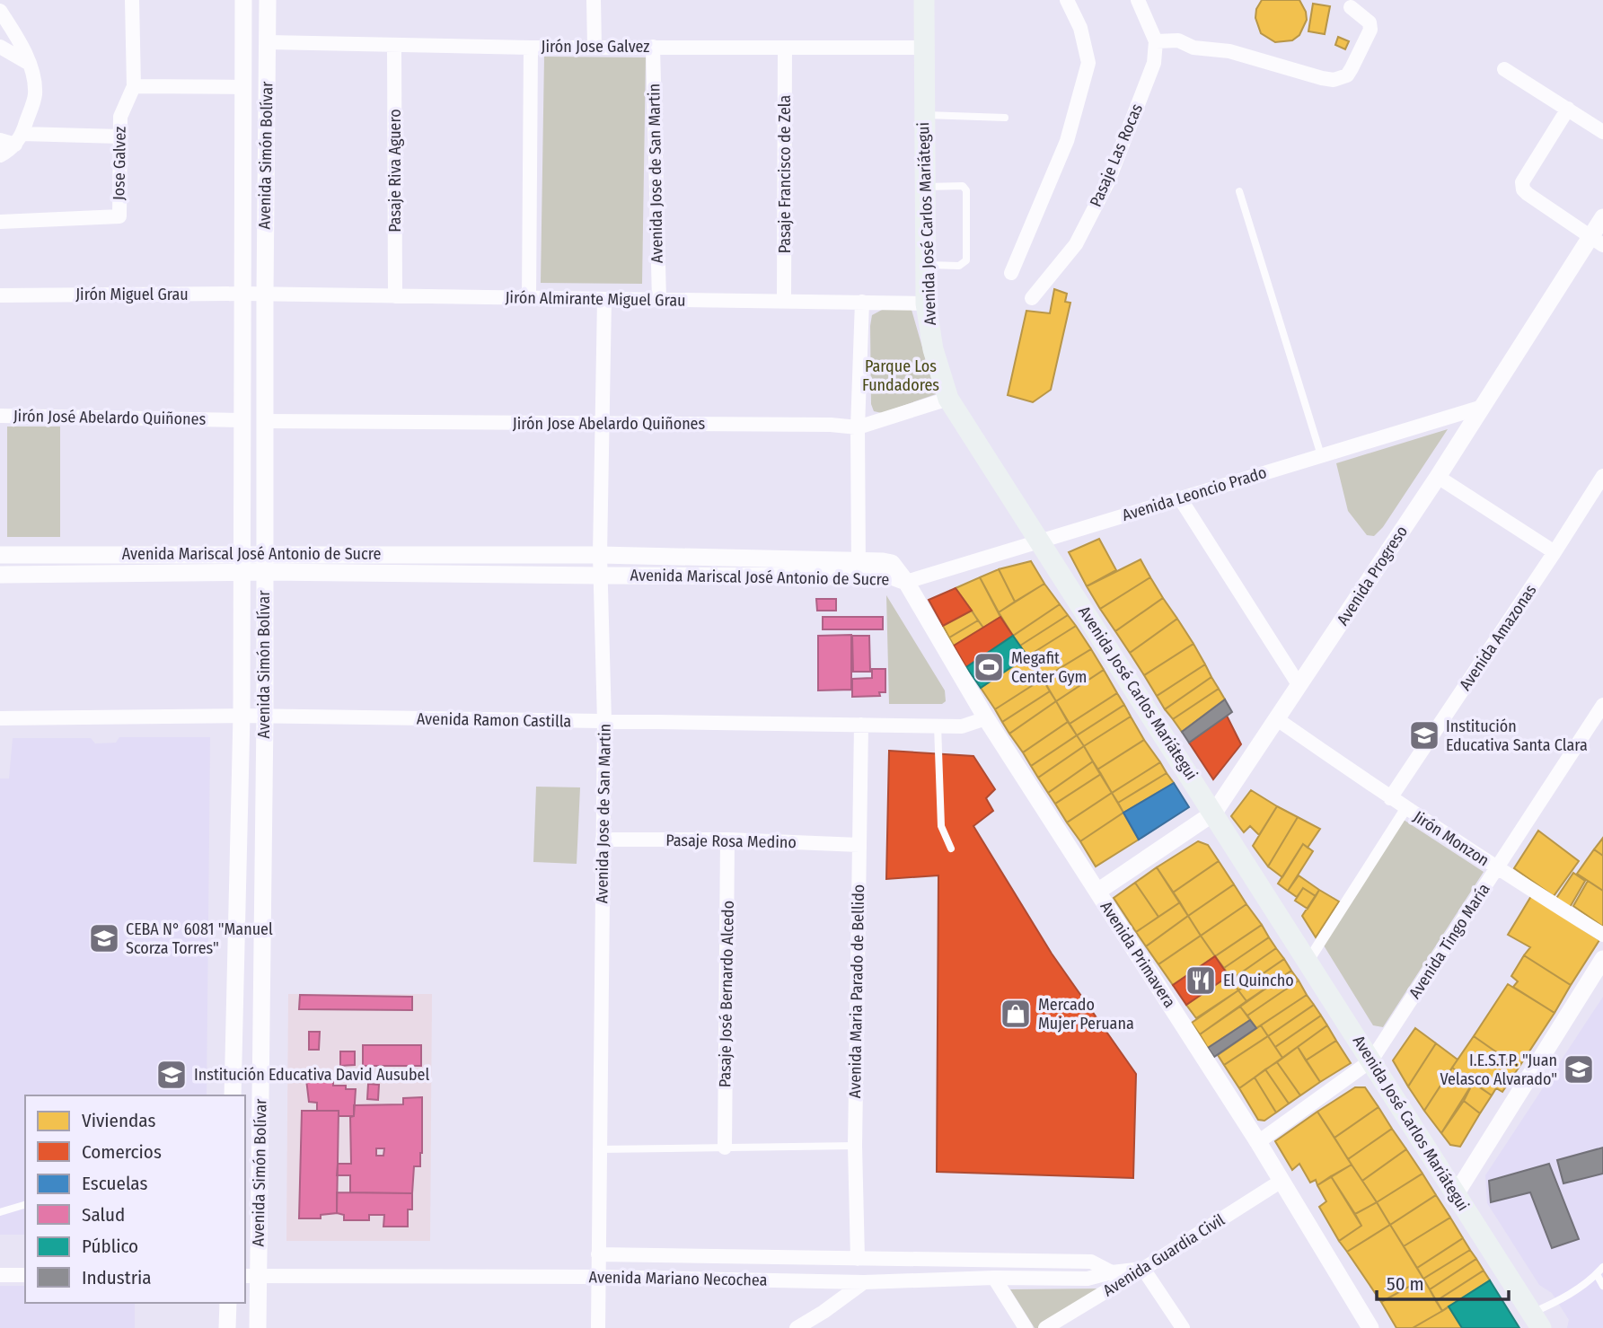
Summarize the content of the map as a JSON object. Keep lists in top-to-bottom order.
{
  "streets": {
    "main road": ["Avenida José Carlos Mariátegui"],
    "street": [
      "Jirón Jose Galvez",
      "Avenida Simón Bolívar",
      "Pasaje Las Rocas",
      "Jose Galvez",
      "Pasaje Riva Aguero",
      "Avenida Jose de San Martin",
      "Pasaje Francisco de Zela",
      "Jirón Miguel Grau",
      "Jirón Almirante Miguel Grau",
      "Jirón José Abelardo Quiñones",
      "Jirón Jose Abelardo Quiñones",
      "Avenida Leoncio Prado",
      "Avenida Mariscal José Antonio de Sucre",
      "Avenida Progreso",
      "Avenida Amazonas",
      "Avenida Ramon Castilla",
      "Jirón Monzon",
      "Pasaje Rosa Medino",
      "Avenida Tingo María",
      "Avenida Primavera",
      "Avenida Maria Parado de Bellido",
      "Pasaje José Bernardo Alcedo",
      "Avenida Guardia Civil",
      "Avenida Mariano Necochea"
    ]
  },
  "crossings": [
    ["Jirón Jose Galvez", "Avenida Simón Bolívar"],
    ["Jirón Jose Galvez", "Pasaje Riva Aguero"],
    ["Jirón Jose Galvez", "Avenida Jose de San Martin"],
    ["Jirón Jose Galvez", "Pasaje Francisco de Zela"],
    ["Jirón Jose Galvez", "Avenida José Carlos Mariátegui"],
    ["Avenida Simón Bolívar", "Jirón Miguel Grau"],
    ["Avenida Simón Bolívar", "Jirón Almirante Miguel Grau"],
    ["Avenida Simón Bolívar", "Jirón José Abelardo Quiñones"],
    ["Avenida Simón Bolívar", "Jirón Jose Abelardo Quiñones"],
    ["Avenida Simón Bolívar", "Avenida Mariscal José Antonio de Sucre"],
    ["Avenida Simón Bolívar", "Avenida Ramon Castilla"],
    ["Avenida Simón Bolívar", "Avenida Mariano Necochea"],
    ["Pasaje Riva Aguero", "Jirón Almirante Miguel Grau"],
    ["Avenida Jose de San Martin", "Jirón Almirante Miguel Grau"],
    ["Avenida Jose de San Martin", "Jirón Jose Abelardo Quiñones"],
    ["Avenida Jose de San Martin", "Avenida Mariscal José Antonio de Sucre"],
    ["Avenida Jose de San Martin", "Avenida Ramon Castilla"],
    ["Avenida Jose de San Martin", "Pasaje Rosa Medino"],
    ["Avenida Jose de San Martin", "Avenida Mariano Necochea"],
    ["Pasaje Francisco de Zela", "Jirón Almirante Miguel Grau"],
    ["Avenida José Carlos Mariátegui", "Jirón Almirante Miguel Grau"],
    ["Avenida José Carlos Mariátegui", "Jirón Jose Abelardo Quiñones"],
    ["Avenida José Carlos Mariátegui", "Avenida Leoncio Prado"],
    ["Avenida José Carlos Mariátegui", "Avenida Progreso"],
    ["Avenida José Carlos Mariátegui", "Avenida Tingo María"],
    ["Jirón Miguel Grau", "Jirón Almirante Miguel Grau"],
    ["Avenida Leoncio Prado", "Avenida Mariscal José Antonio de Sucre"],
    ["Avenida Leoncio Prado", "Avenida Progreso"],
    ["Avenida Leoncio Prado", "Avenida Primavera"],
    ["Avenida Mariscal José Antonio de Sucre", "Avenida Primavera"],
    ["Avenida Progreso", "Jirón Monzon"],
    ["Avenida Progreso", "Avenida Primavera"],
    ["Avenida Amazonas", "Jirón Monzon"],
    ["Avenida Ramon Castilla", "Avenida Primavera"],
    ["Avenida Ramon Castilla", "Avenida Maria Parado de Bellido"],
    ["Jirón Monzon", "Avenida Tingo María"],
    ["Pasaje Rosa Medino", "Avenida Maria Parado de Bellido"],
    ["Pasaje Rosa Medino", "Pasaje José Bernardo Alcedo"],
    ["Avenida Tingo María", "Avenida Primavera"],
    ["Avenida Primavera", "Avenida Guardia Civil"],
    ["Avenida Maria Parado de Bellido", "Avenida Mariano Necochea"],
    ["Avenida Guardia Civil", "Avenida Mariano Necochea"]
  ],
  "parks": ["Parque Los Fundadores"],
  "places": {
    "sports": ["Megafit Center Gym"],
    "school or university": [
      "Institución Educativa Santa Clara",
      "CEBA N° 6081 \"Manuel Scorza Torres\"",
      "I.E.S.T.P. \"Juan Velasco Alvarado\"",
      "Institución Educativa David Ausubel"
    ],
    "restaurant": ["El Quincho"],
    "shop": ["Mercado Mujer Peruana"]
  },
  "legend": [
    "Viviendas",
    "Comercios",
    "Escuelas",
    "Salud",
    "Público",
    "Industria"
  ],
  "scale_bar": "50 m"
}
